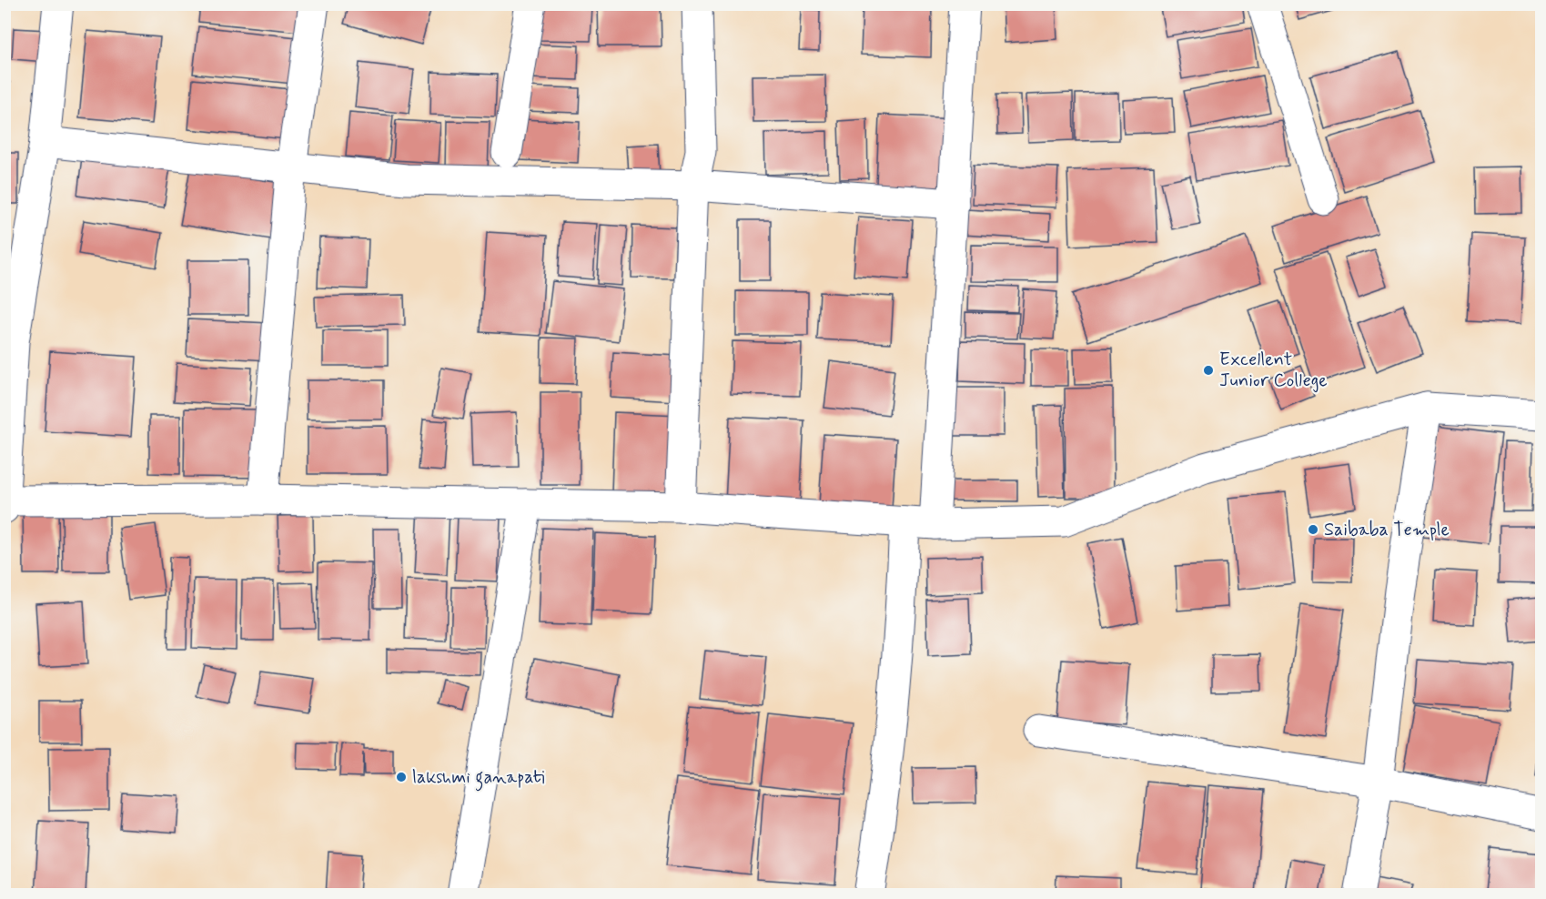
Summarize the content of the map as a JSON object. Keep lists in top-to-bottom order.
{
  "places": ["Excellent Junior College", "Saibaba Temple", "lakshmi ganapati"]
}
